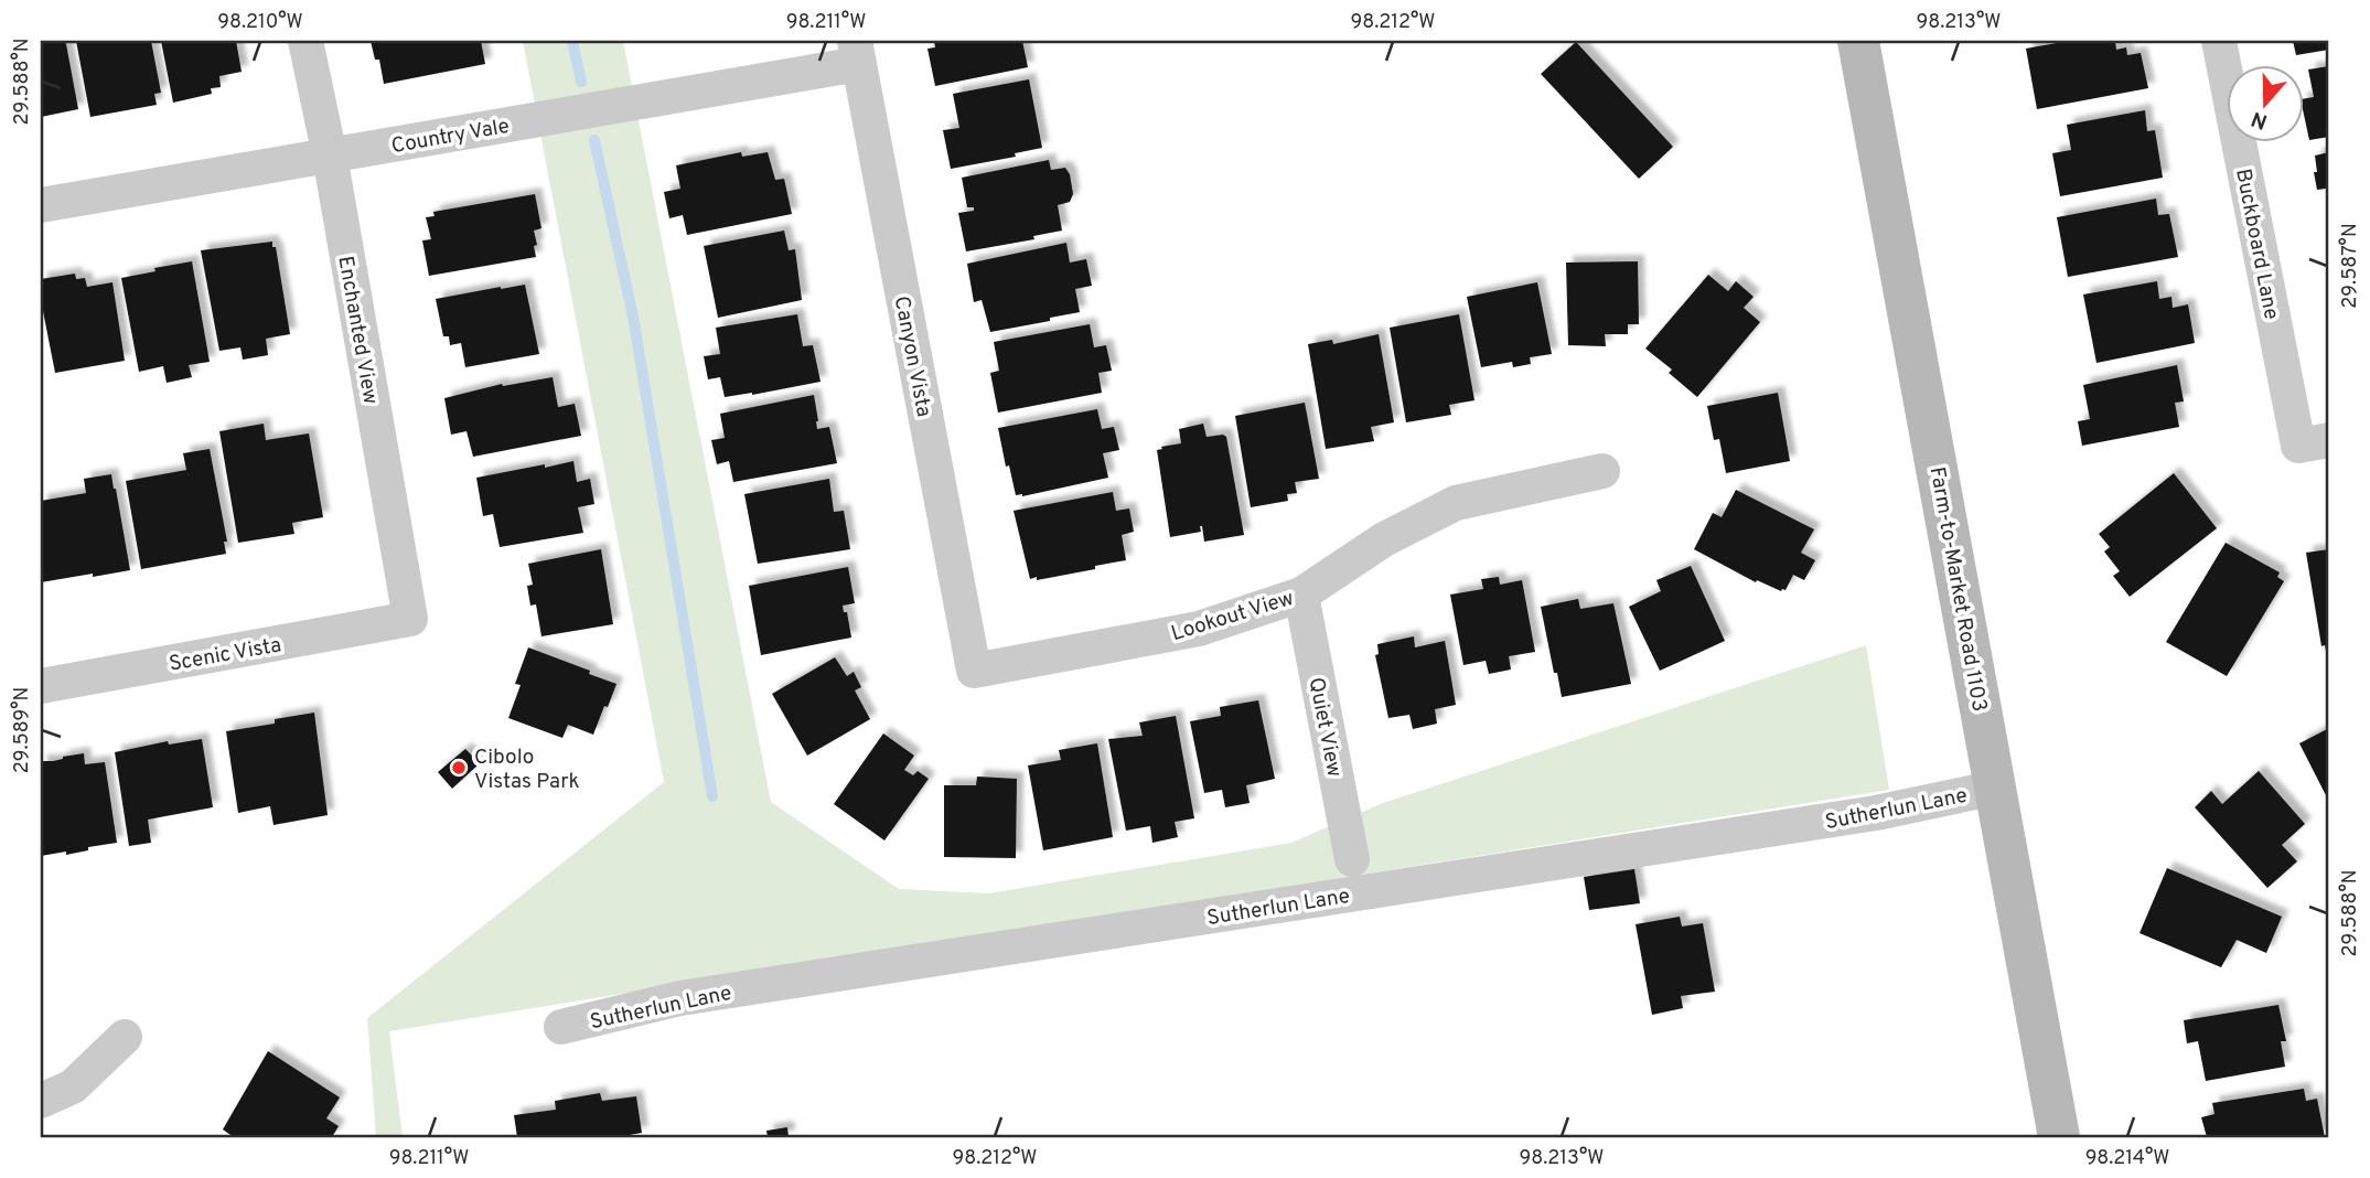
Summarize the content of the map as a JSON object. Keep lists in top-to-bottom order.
{
  "streets": {
    "main road": ["Farm-to-Market Road 1103"],
    "street": [
      "Country Vale",
      "Buckboard Lane",
      "Enchanted View",
      "Canyon Vista",
      "Lookout View",
      "Scenic Vista",
      "Quiet View",
      "Sutherlun Lane"
    ]
  },
  "crossings": [
    ["Country Vale", "Enchanted View"],
    ["Country Vale", "Canyon Vista"],
    ["Enchanted View", "Scenic Vista"],
    ["Canyon Vista", "Lookout View"],
    ["Farm-to-Market Road 1103", "Sutherlun Lane"],
    ["Lookout View", "Quiet View"]
  ],
  "places": ["Cibolo Vistas Park"],
  "north": "bottom",
  "coordinates": [
    "98.210°W",
    "98.211°W",
    "98.212°W",
    "98.213°W",
    "29.588°N",
    "29.587°N",
    "29.589°N",
    "98.214°W"
  ]
}
